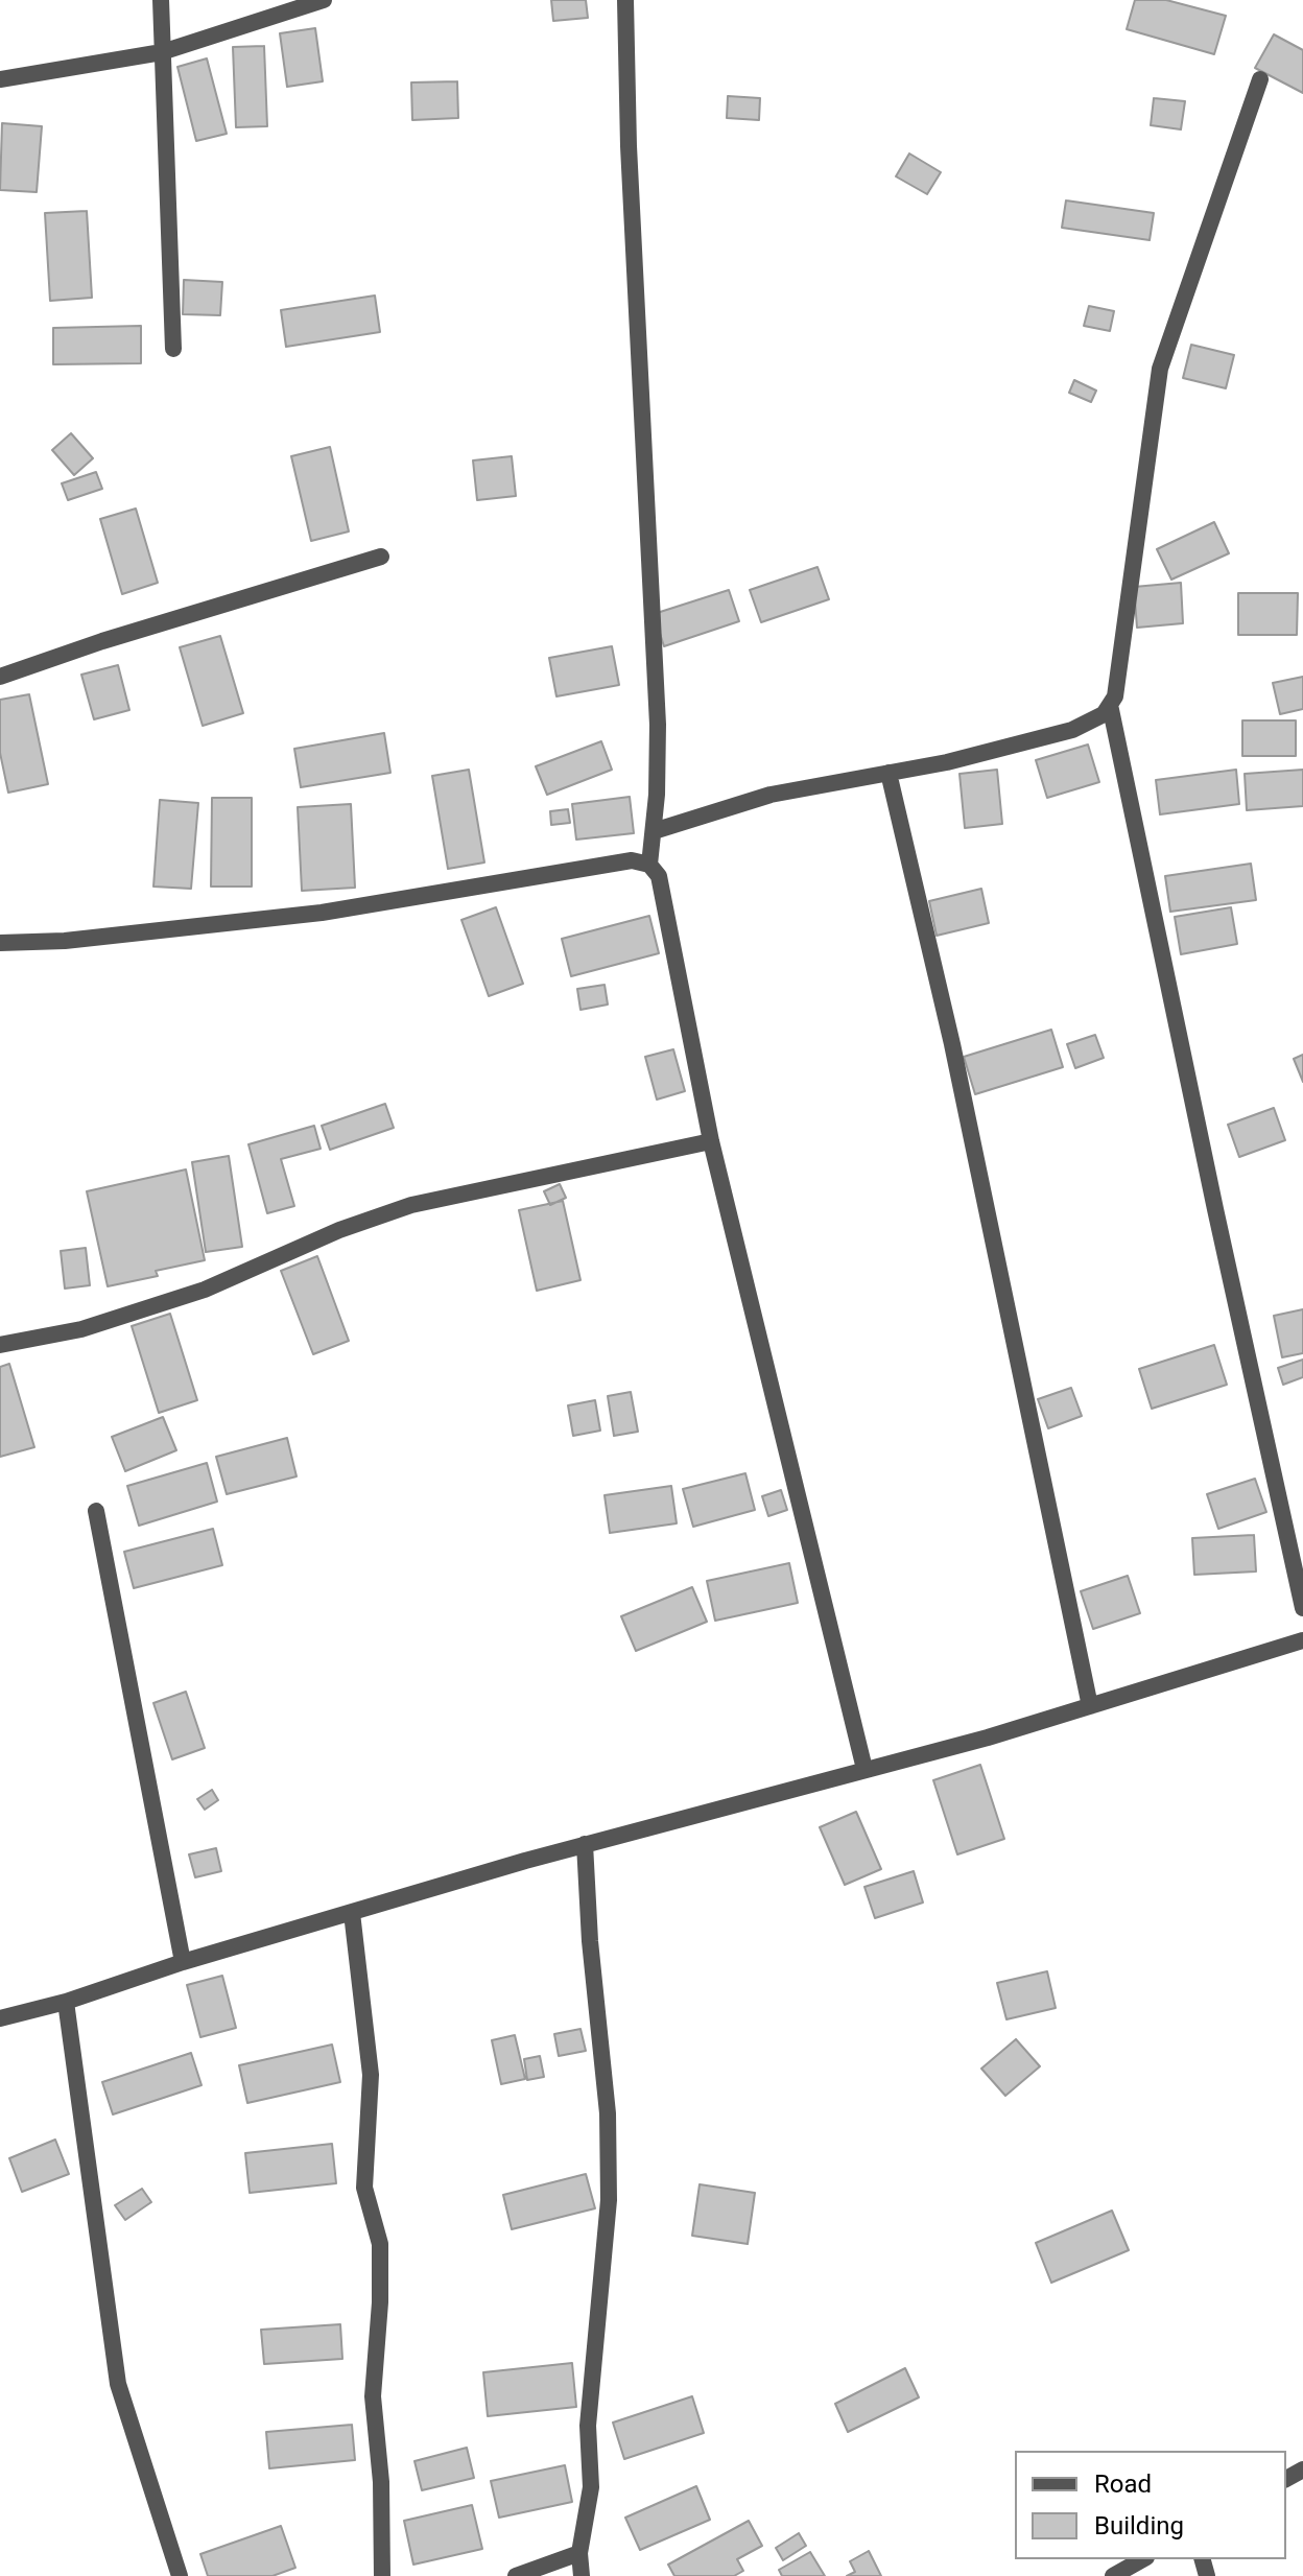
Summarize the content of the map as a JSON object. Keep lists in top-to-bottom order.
{
  "legend": ["Road", "Building"]
}
